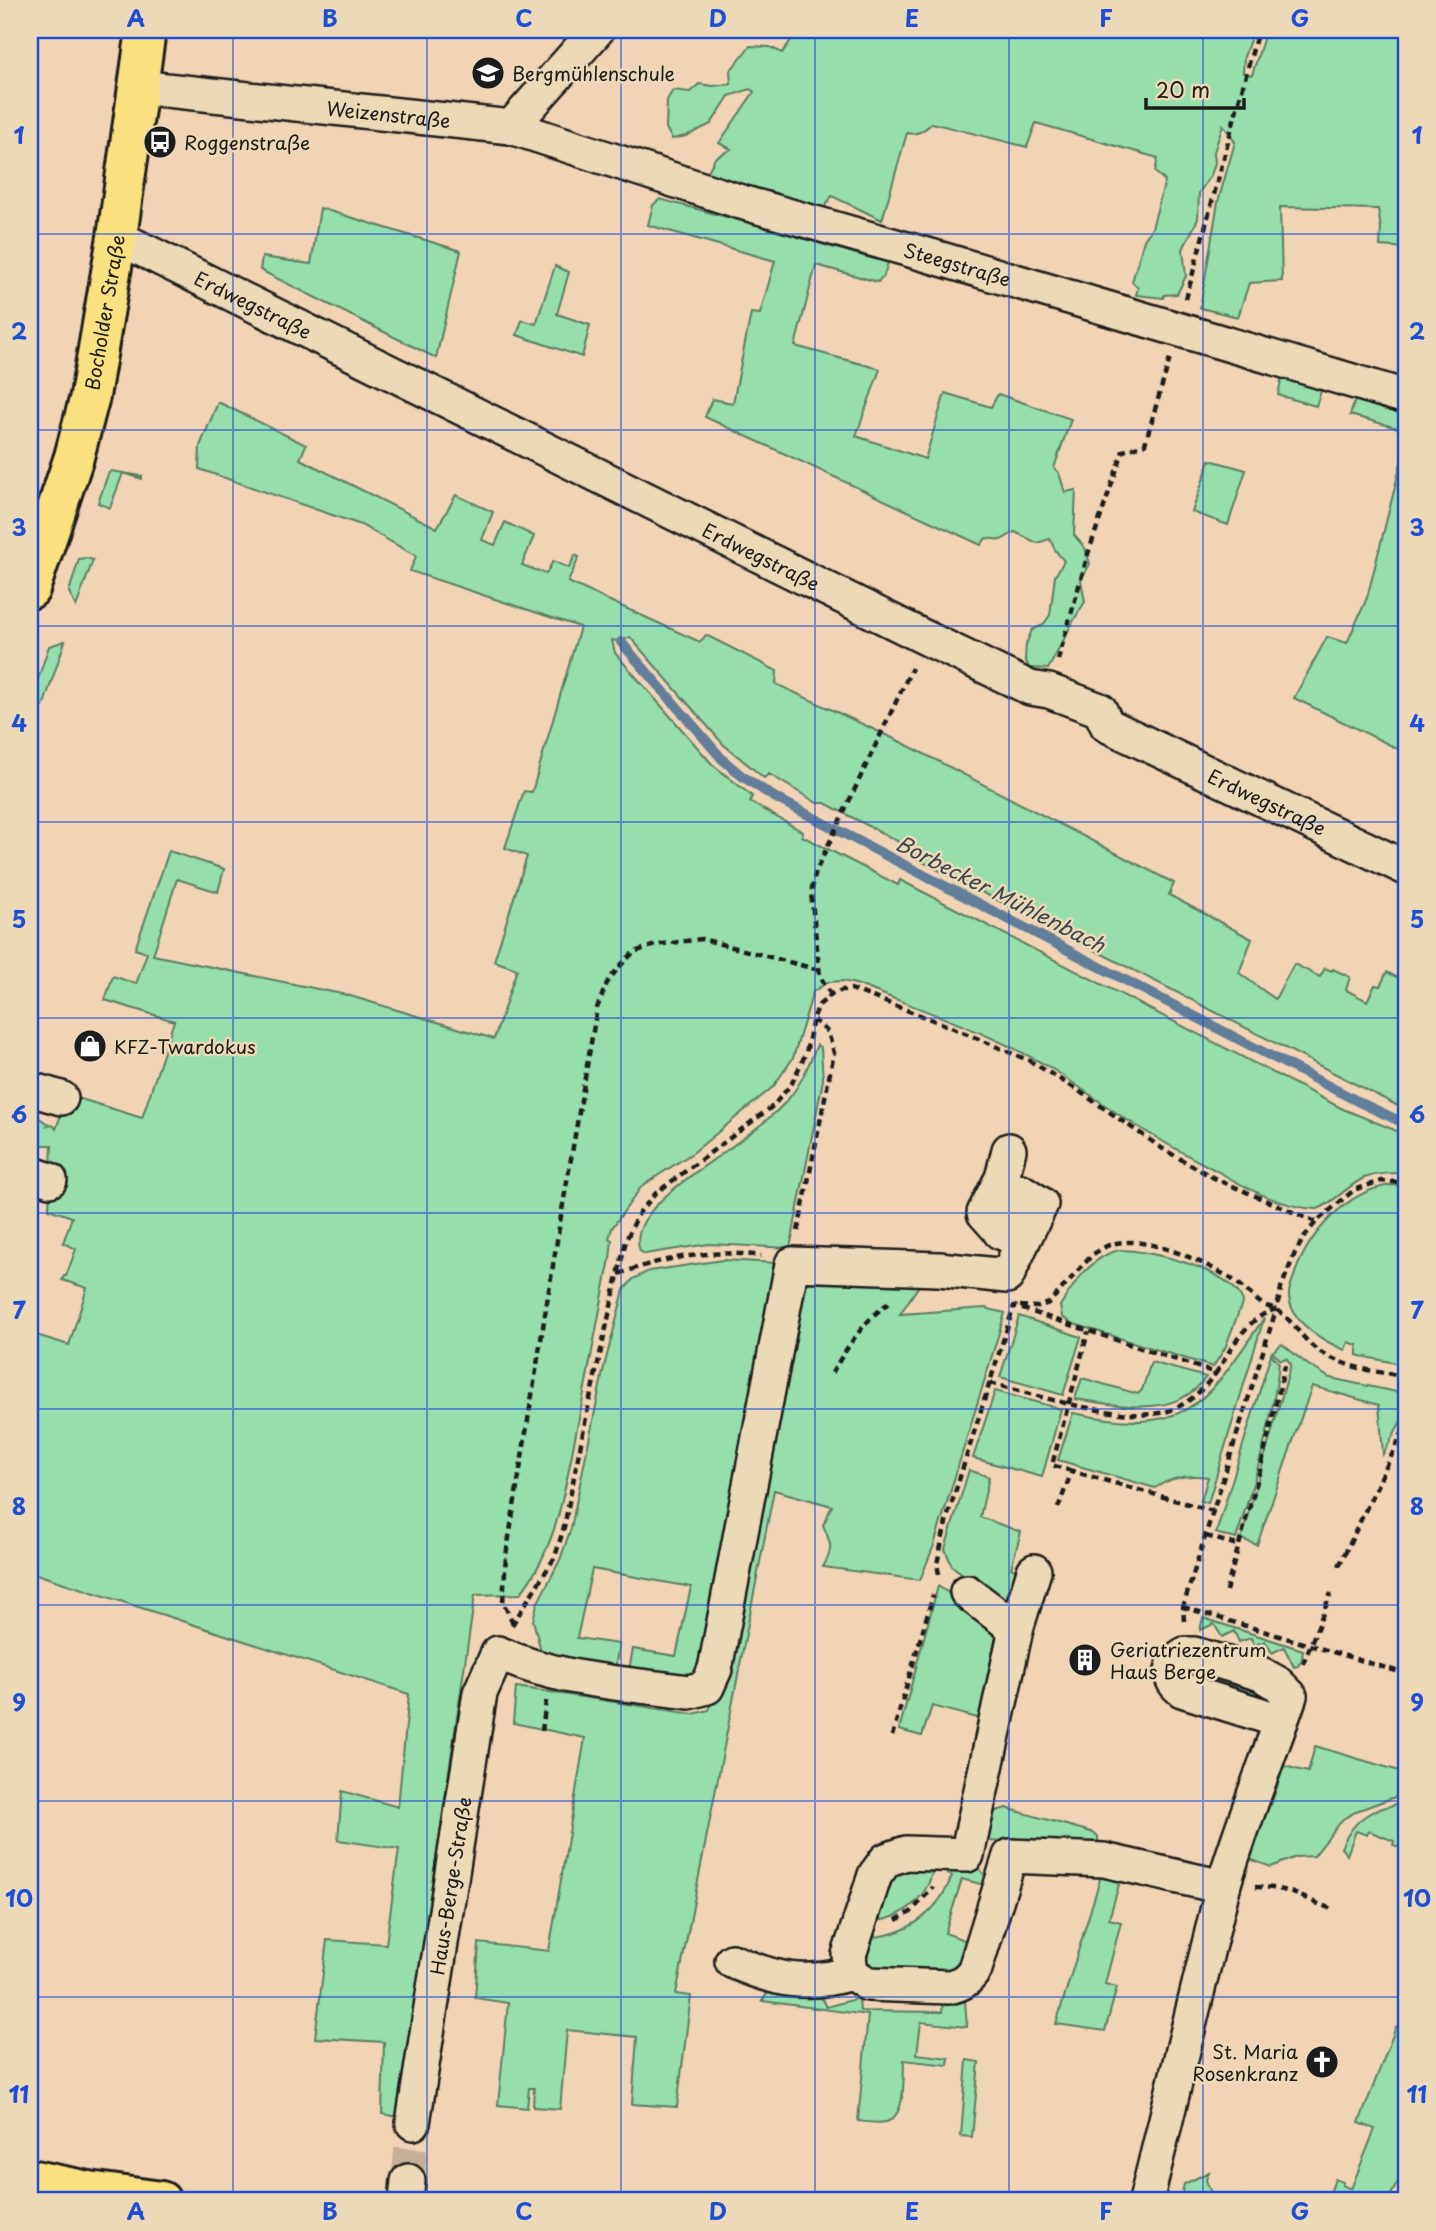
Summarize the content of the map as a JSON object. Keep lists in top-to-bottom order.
{
  "streets": {
    "main road": ["Bocholder Straße"],
    "street": [
      "Weizenstraße",
      "Steegstraße",
      "Erdwegstraße",
      "Haus-Berge-Straße"
    ]
  },
  "crossings": [
    ["Weizenstraße", "Steegstraße"],
    ["Weizenstraße", "Bocholder Straße"],
    ["Erdwegstraße", "Bocholder Straße"]
  ],
  "water": ["Borbecker Mühlenbach"],
  "places": {
    "school or university": ["Bergmühlenschule"],
    "bus stop": ["Roggenstraße"],
    "shop": ["KFZ-Twardokus"],
    "building": ["Geriatriezentrum Haus Berge"],
    "church": ["St. Maria Rosenkranz"]
  },
  "scale_bar": "20 m",
  "grid": {
    "columns": [
      "A",
      "B",
      "C",
      "D",
      "E",
      "F",
      "G"
    ],
    "rows": [
      "1",
      "2",
      "3",
      "4",
      "5",
      "6",
      "7",
      "8",
      "9",
      "10",
      "11"
    ]
  }
}
